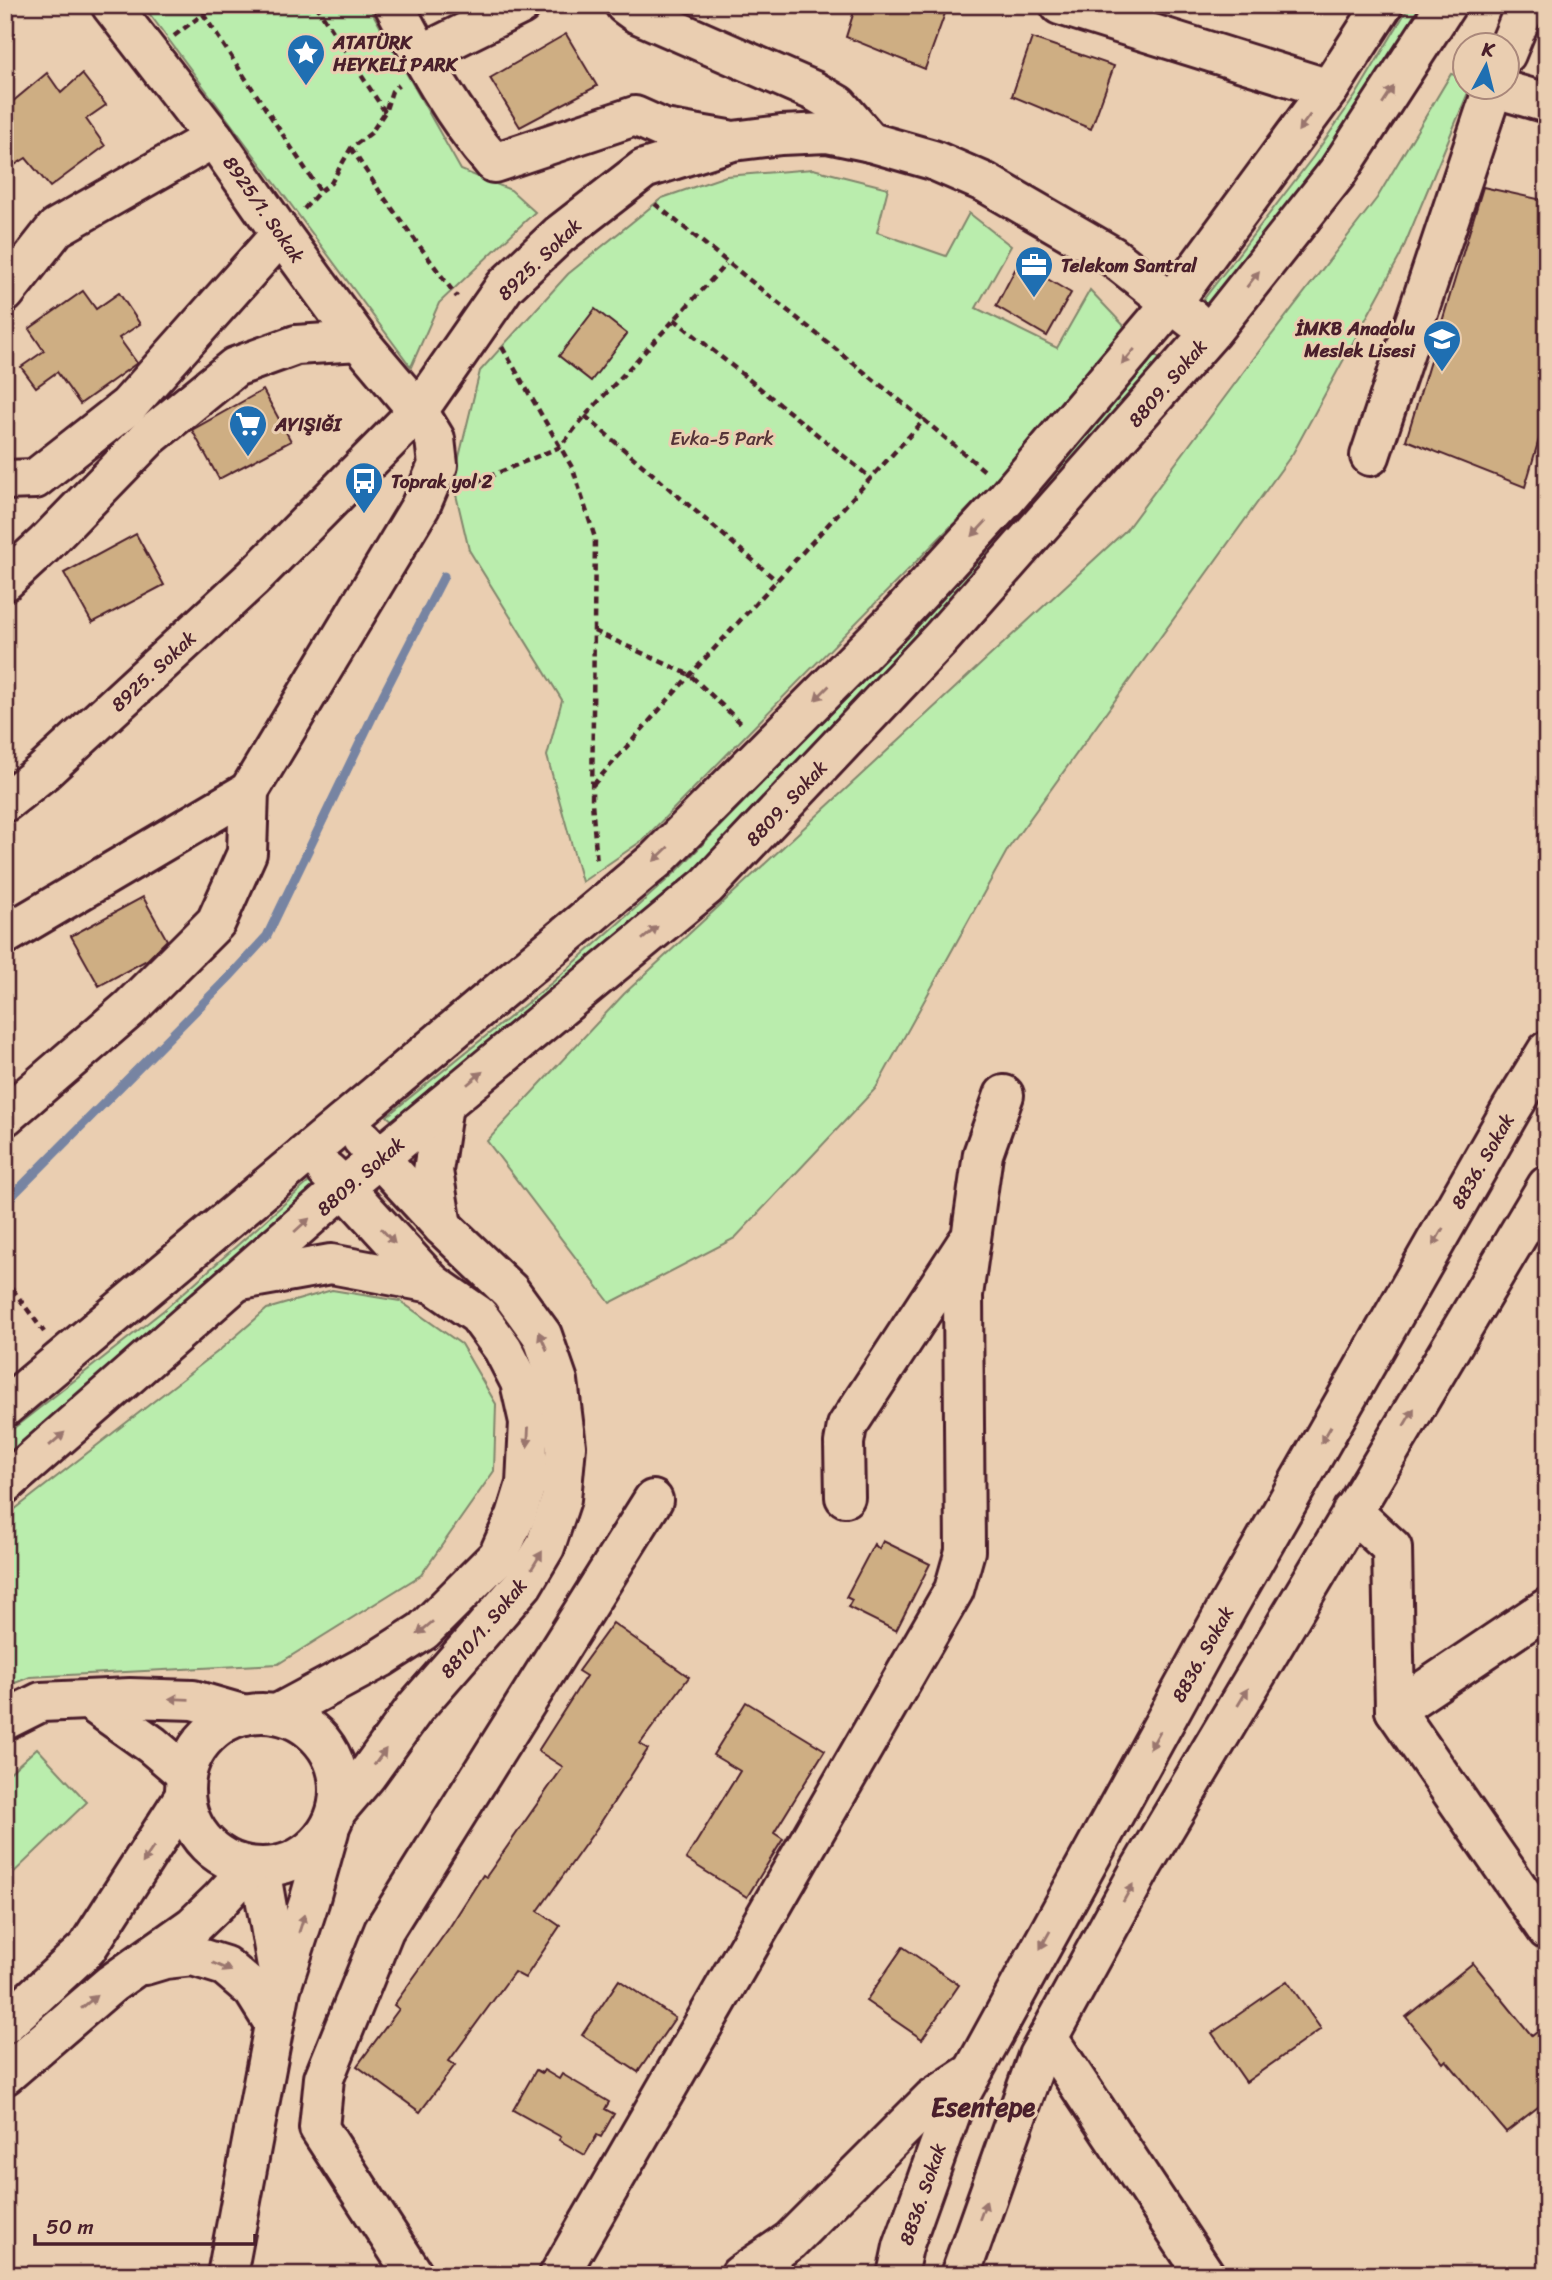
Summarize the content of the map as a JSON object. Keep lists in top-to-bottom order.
{
  "streets": {
    "street": [
      "8925/1. Sokak",
      "8925. Sokak",
      "8809. Sokak",
      "8836. Sokak",
      "8810/1. Sokak"
    ]
  },
  "crossings": [
    ["8925/1. Sokak", "8925. Sokak"],
    ["8925. Sokak", "8809. Sokak"],
    ["8809. Sokak", "8810/1. Sokak"]
  ],
  "districts": ["Esentepe"],
  "parks": ["Evka-5 Park"],
  "places": {
    "place": ["ATATÜRK HEYKELİ PARK"],
    "office": ["Telekom Santral"],
    "school or university": ["İMKB Anadolu Meslek Lisesi"],
    "supermarket": ["AYIŞIĞI"],
    "bus stop": ["Toprak yol 2"]
  },
  "scale_bar": "50 m",
  "north": "top"
}
